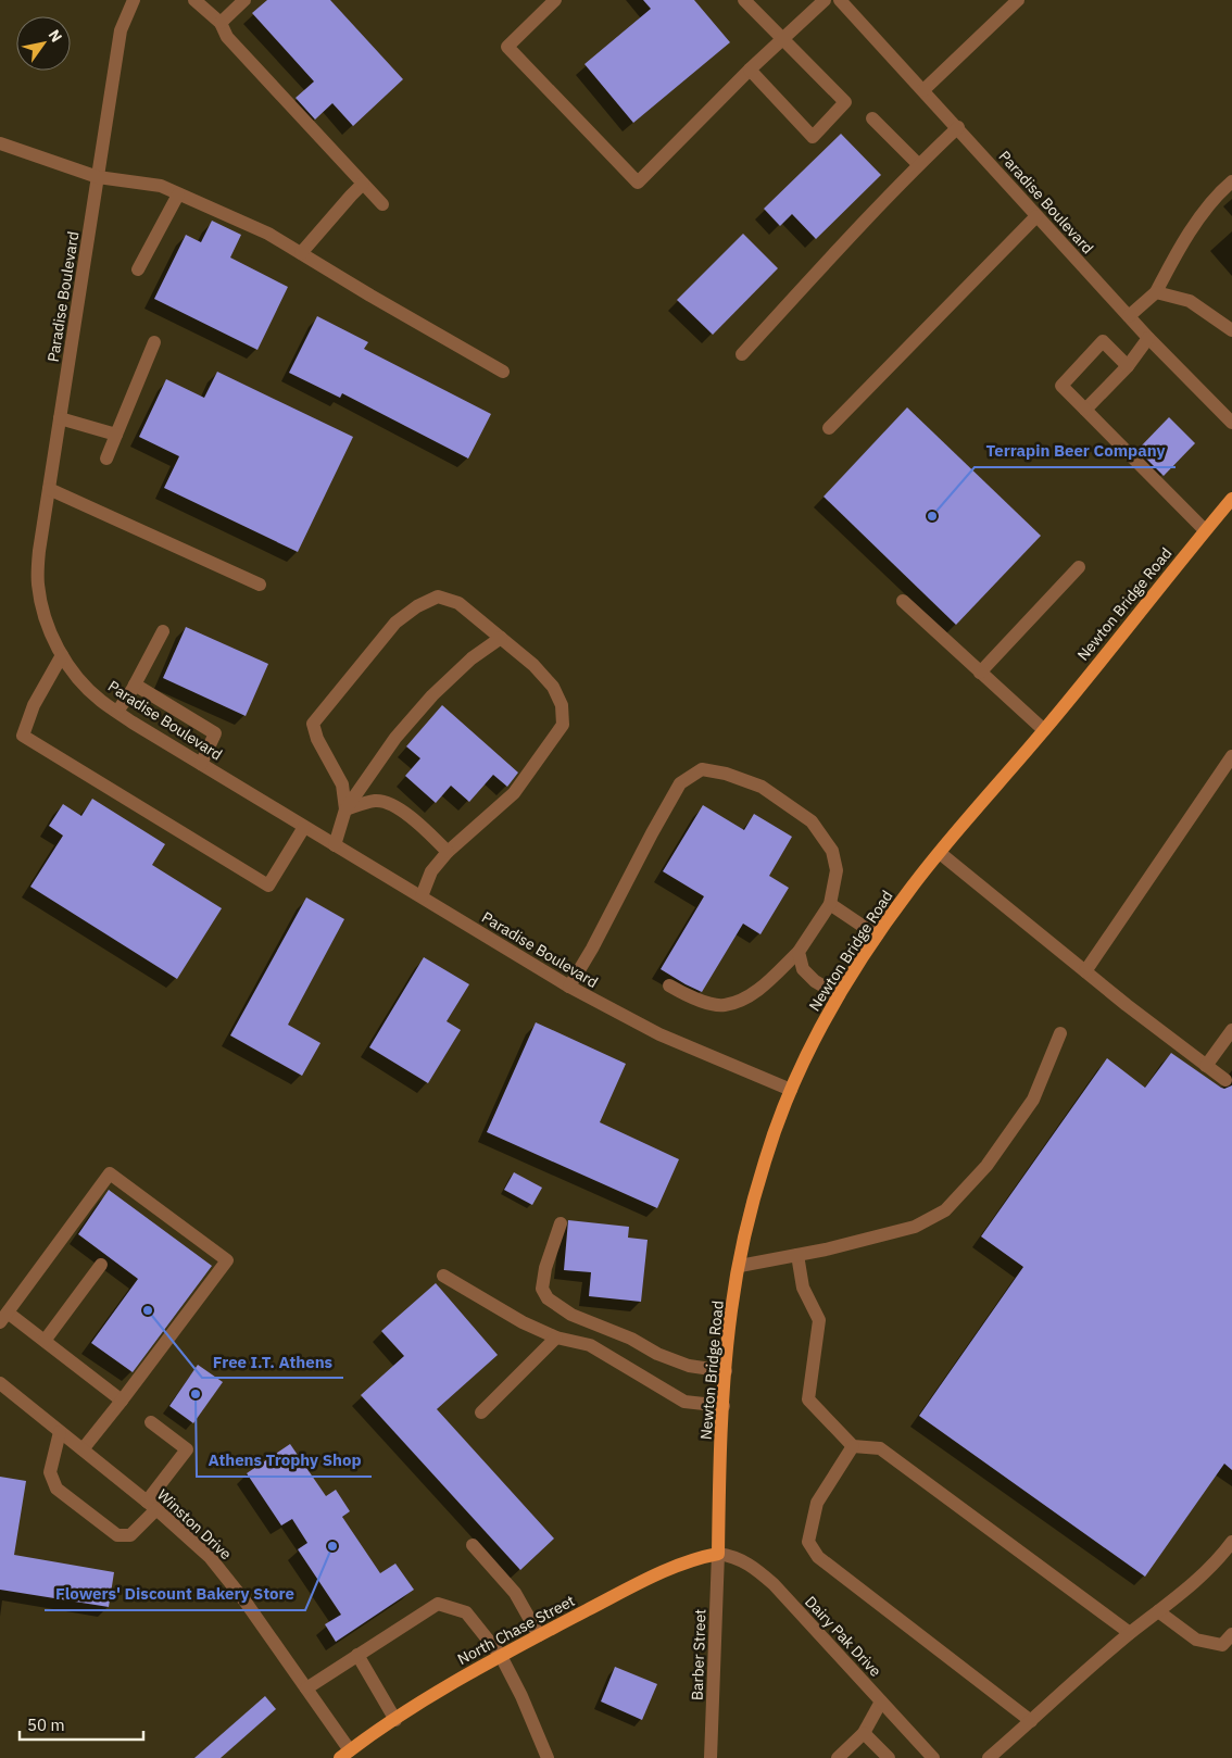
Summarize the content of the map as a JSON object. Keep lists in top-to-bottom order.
{
  "streets": {
    "main road": ["Newton Bridge Road", "North Chase Street"],
    "street": [
      "Paradise Boulevard",
      "Winston Drive",
      "Dairy Pak Drive",
      "Barber Street"
    ]
  },
  "crossings": [
    ["Paradise Boulevard", "Newton Bridge Road"],
    ["Newton Bridge Road", "North Chase Street"],
    ["Newton Bridge Road", "Dairy Pak Drive"],
    ["Newton Bridge Road", "Barber Street"],
    ["Winston Drive", "North Chase Street"],
    ["North Chase Street", "Dairy Pak Drive"],
    ["North Chase Street", "Barber Street"],
    ["Dairy Pak Drive", "Barber Street"]
  ],
  "places": [
    "Terrapin Beer Company",
    "Free I.T. Athens",
    "Athens Trophy Shop",
    "Flowers' Discount Bakery Store"
  ],
  "scale_bar": "50 m",
  "north": "top right"
}
